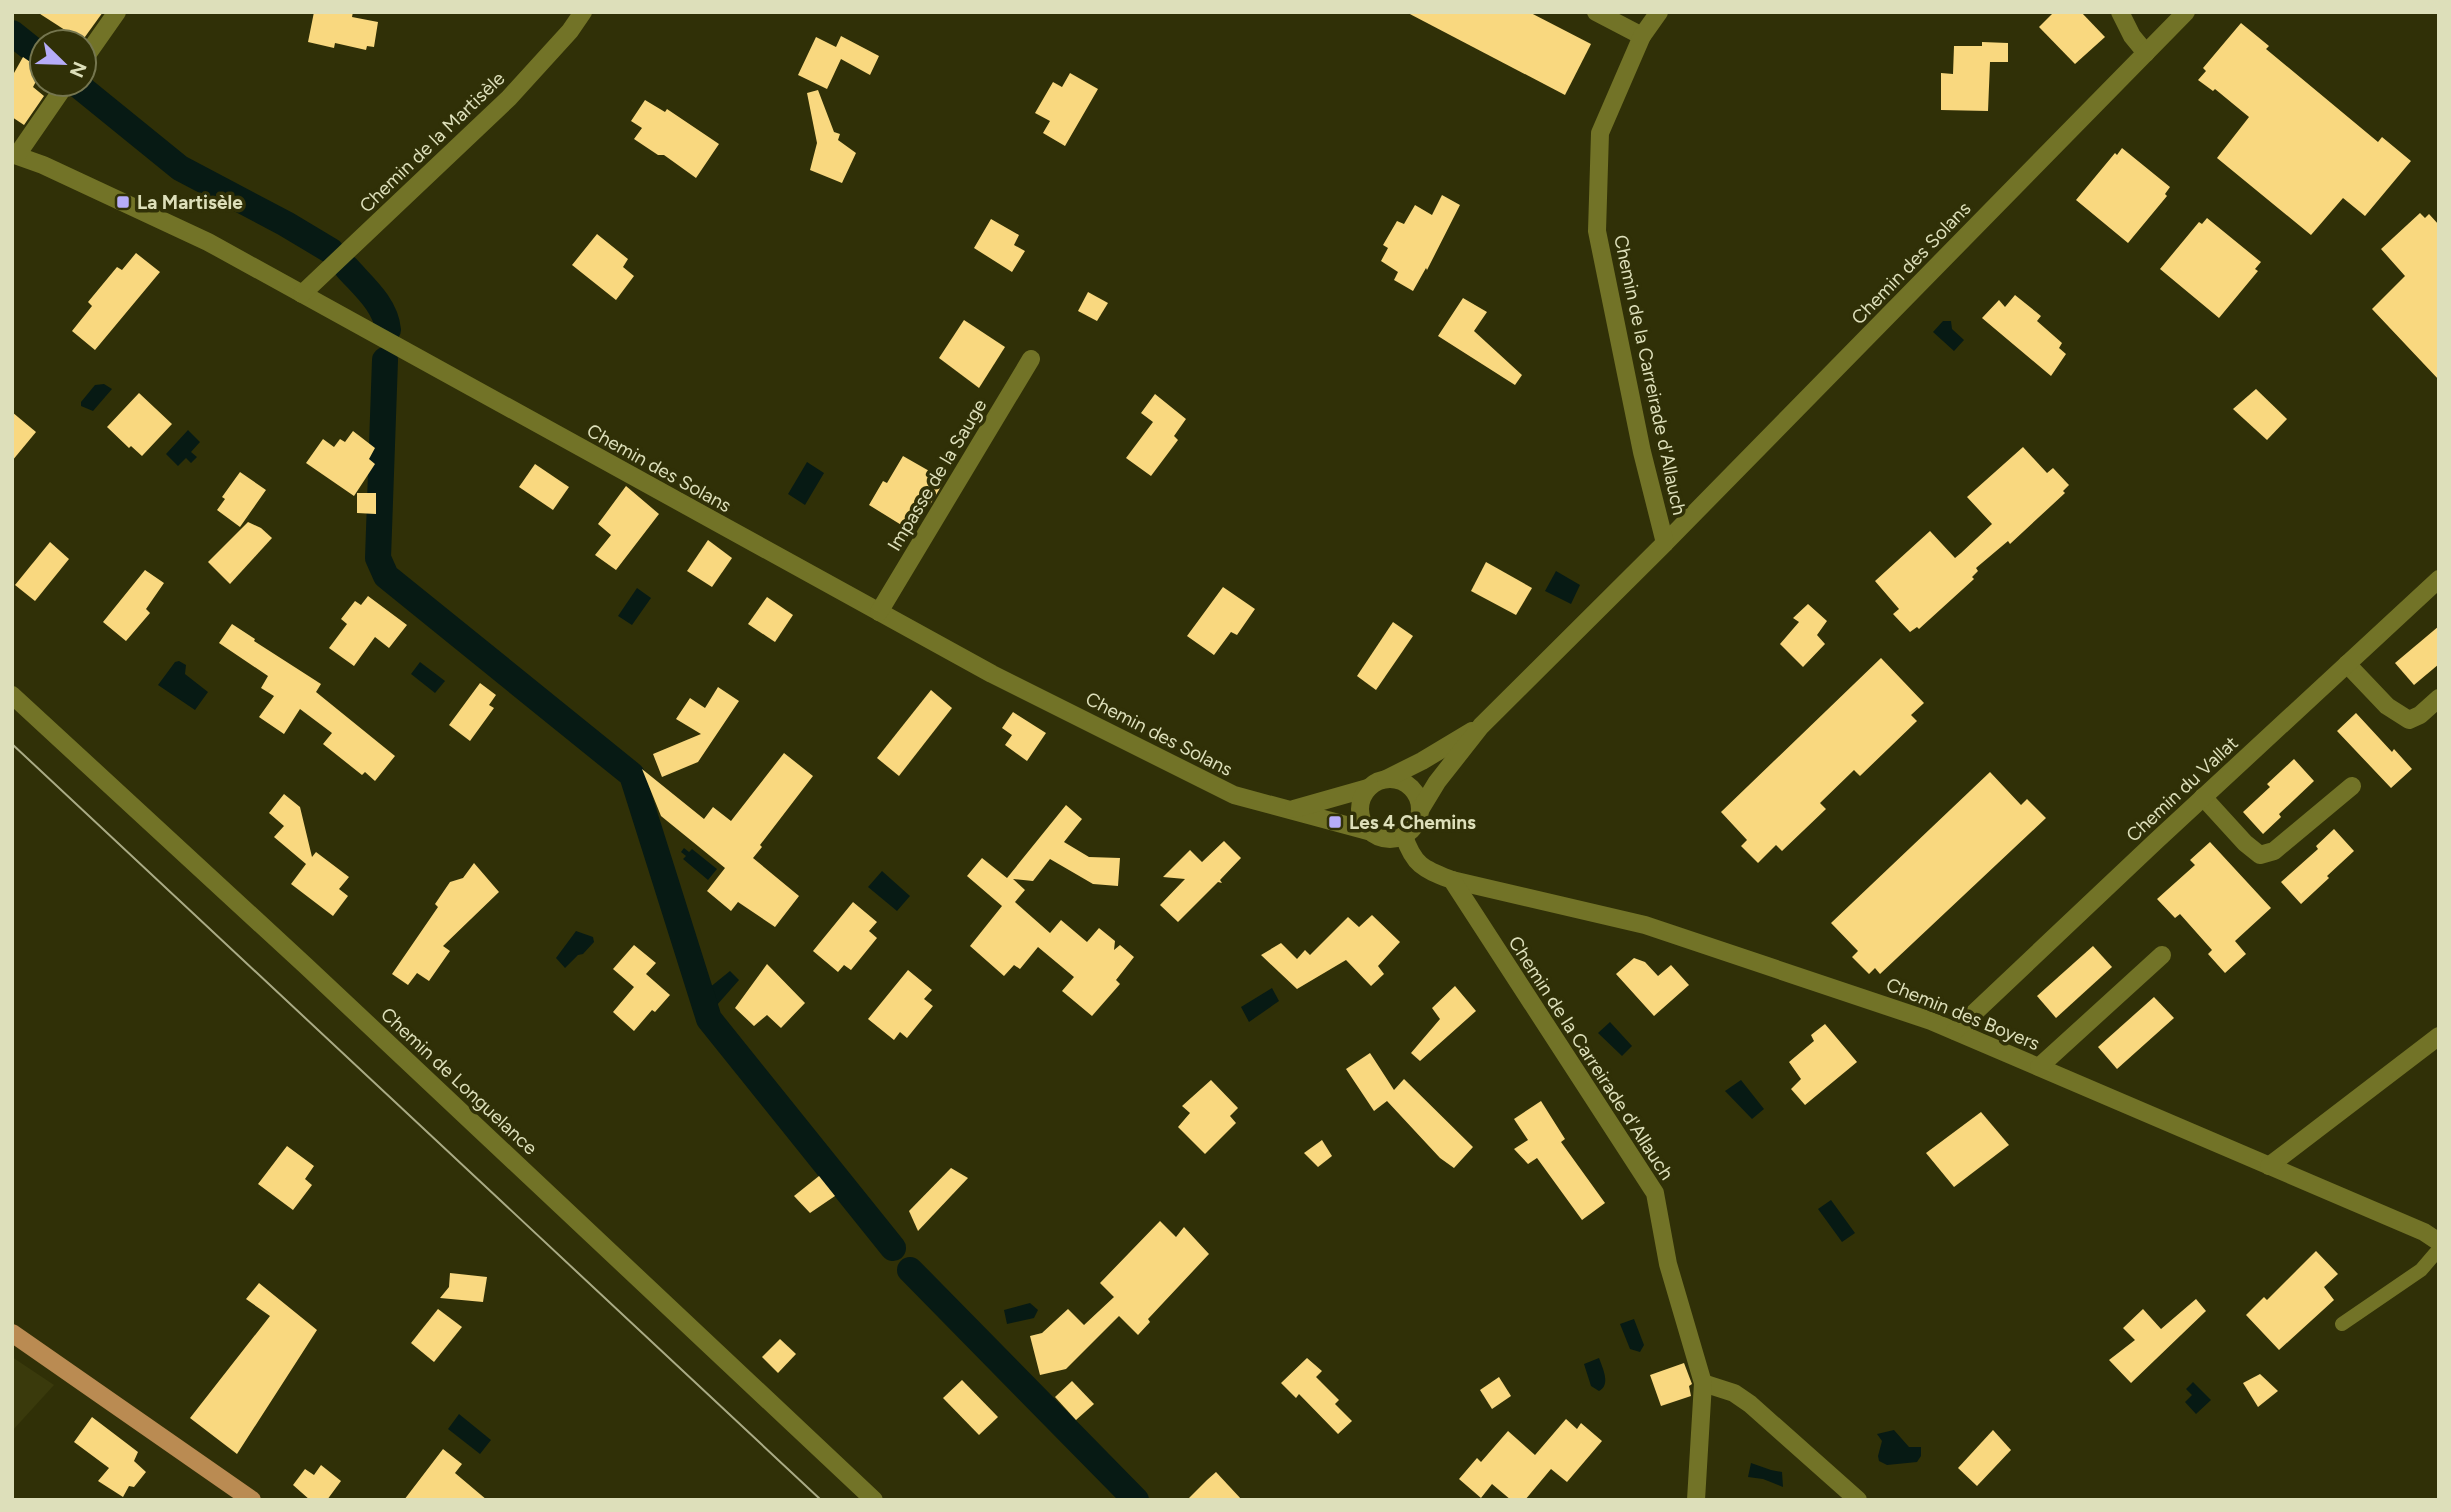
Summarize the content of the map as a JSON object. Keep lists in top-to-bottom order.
{
  "streets": {
    "street": [
      "Chemin de la Martisèle",
      "Chemin des Solans",
      "Chemin de la Carreirade d'Allauch",
      "Impasse de la Sauge",
      "Chemin du Vallat",
      "Chemin des Boyers",
      "Chemin de Longuelance"
    ]
  },
  "crossings": [
    ["Chemin de la Martisèle", "Chemin des Solans"],
    ["Chemin des Solans", "Chemin de la Carreirade d'Allauch"],
    ["Chemin des Solans", "Impasse de la Sauge"],
    ["Chemin de la Carreirade d'Allauch", "Chemin des Boyers"],
    ["Chemin du Vallat", "Chemin des Boyers"]
  ],
  "places": {
    "transit": ["La Martisèle", "Les 4 Chemins"]
  },
  "north": "bottom right"
}
